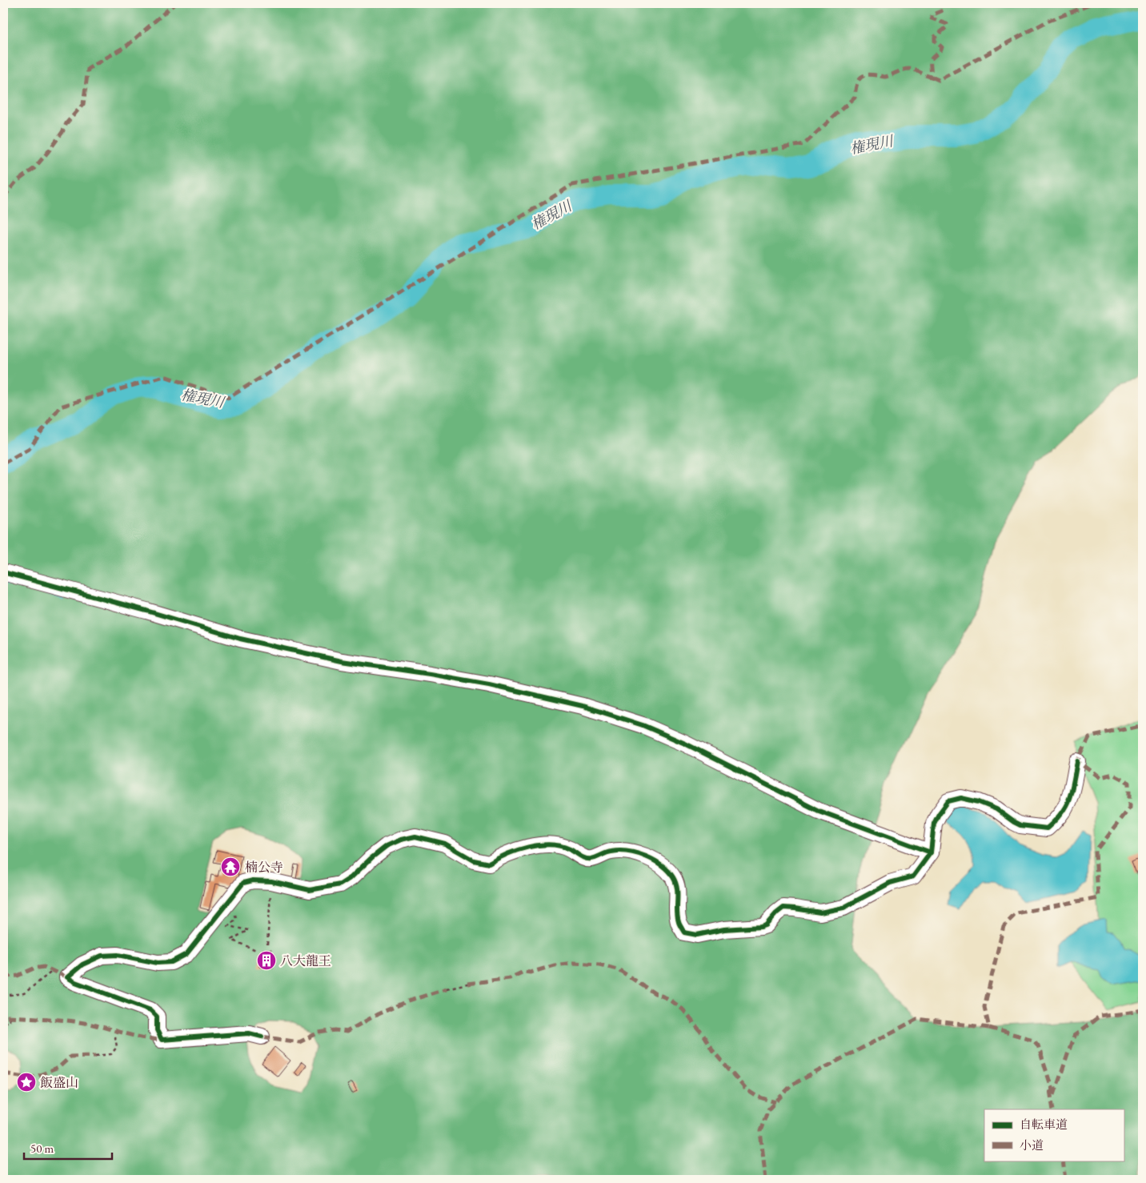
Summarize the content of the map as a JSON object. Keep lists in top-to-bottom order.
{
  "water": ["権現川"],
  "places": {
    "temple": ["楠公寺"],
    "building": ["八大龍王"],
    "place": ["飯盛山"]
  },
  "legend": ["自転車道", "小道"],
  "scale_bar": "50 m"
}
